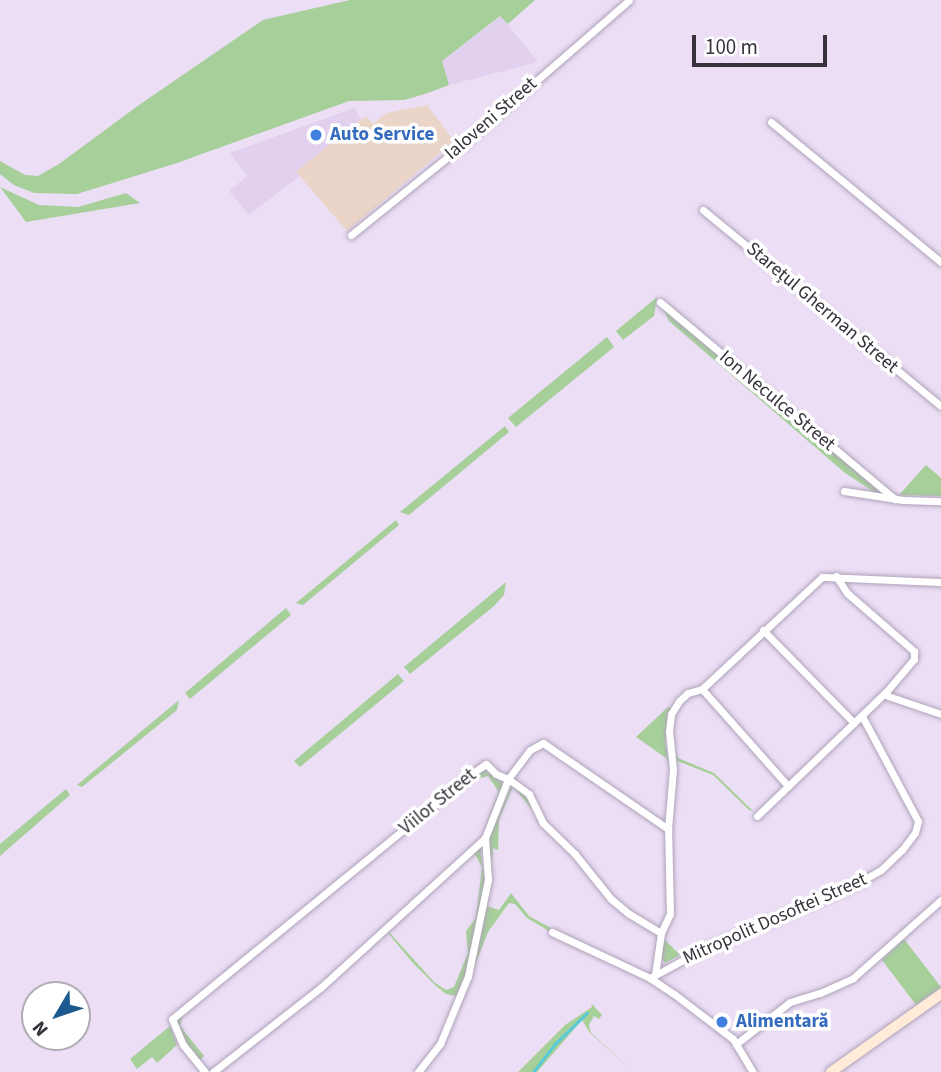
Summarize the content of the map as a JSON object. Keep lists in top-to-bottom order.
{
  "streets": {
    "street": [
      "Ialoveni Street",
      "Starețul Gherman Street",
      "Ion Neculce Street",
      "Viilor Street",
      "Mitropolit Dosoftei Street"
    ]
  },
  "crossings": [
    ["Viilor Street", "Mitropolit Dosoftei Street"]
  ],
  "places": ["Auto Service", "Alimentară"],
  "scale_bar": "100 m",
  "north": "bottom left"
}
